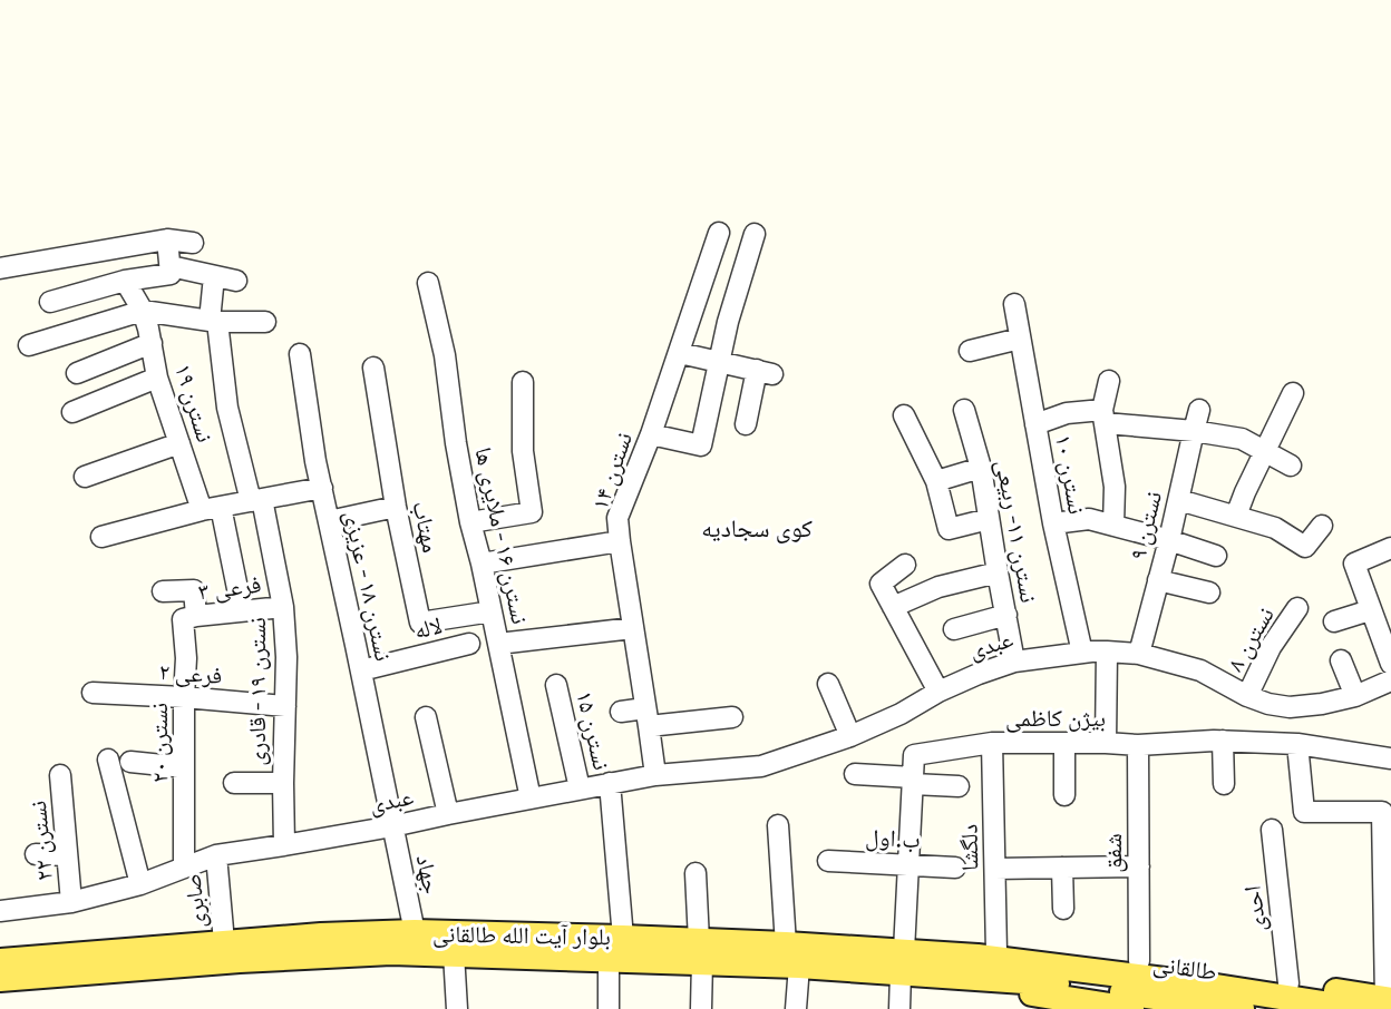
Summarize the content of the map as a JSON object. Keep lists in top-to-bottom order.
{
  "streets": {
    "main road": ["بلوار آیت الله طالقانی", "طالقانی"],
    "street": [
      "نسترن ۱۹",
      "نسترن ۱۴",
      "نسترن ۱۰",
      "نسترن ۹",
      "مهتاب",
      "نسترن ۱۱- ربیعی",
      "نسترن ۱۶ - ملایری ها",
      "نسترن ۱۸ - عزیزی",
      "فرعی ۳",
      "لاله",
      "نسترن ۸",
      "عبدی",
      "فرعی ۲",
      "نسترن ۱۹ - قادری",
      "بیژن کاظمی",
      "نسترن ۱۵",
      "نسترن ۲۰",
      "ب.اول",
      "نسترن ۲۲",
      "دلگشا",
      "شفق",
      "جهاد",
      "صابری",
      "احدی"
    ]
  },
  "crossings": [
    ["نسترن ۱۹", "فرعی ۳"],
    ["نسترن ۱۴", "عبدی"],
    ["نسترن ۱۰", "عبدی"],
    ["نسترن ۹", "عبدی"],
    ["مهتاب", "نسترن ۱۶ - ملایری ها"],
    ["نسترن ۱۱- ربیعی", "عبدی"],
    ["نسترن ۱۶ - ملایری ها", "عبدی"],
    ["نسترن ۱۸ - عزیزی", "لاله"],
    ["نسترن ۱۸ - عزیزی", "عبدی"],
    ["نسترن ۱۸ - عزیزی", "جهاد"],
    ["فرعی ۳", "نسترن ۱۹ - قادری"],
    ["فرعی ۳", "نسترن ۲۰"],
    ["نسترن ۸", "عبدی"],
    ["عبدی", "نسترن ۱۹ - قادری"],
    ["عبدی", "نسترن ۱۵"],
    ["عبدی", "نسترن ۲۰"],
    ["عبدی", "نسترن ۲۲"],
    ["عبدی", "جهاد"],
    ["عبدی", "صابری"],
    ["فرعی ۲", "نسترن ۱۹ - قادری"],
    ["فرعی ۲", "نسترن ۲۰"],
    ["بیژن کاظمی", "ب.اول"],
    ["بیژن کاظمی", "دلگشا"],
    ["بیژن کاظمی", "شفق"],
    ["بیژن کاظمی", "بلوار آیت الله طالقانی"],
    ["دلگشا", "بلوار آیت الله طالقانی"],
    ["دلگشا", "طالقانی"],
    ["شفق", "طالقانی"],
    ["جهاد", "بلوار آیت الله طالقانی"],
    ["صابری", "بلوار آیت الله طالقانی"],
    ["احدی", "طالقانی"],
    ["بلوار آیت الله طالقانی", "طالقانی"]
  ],
  "districts": ["کوی سجادیه"]
}
